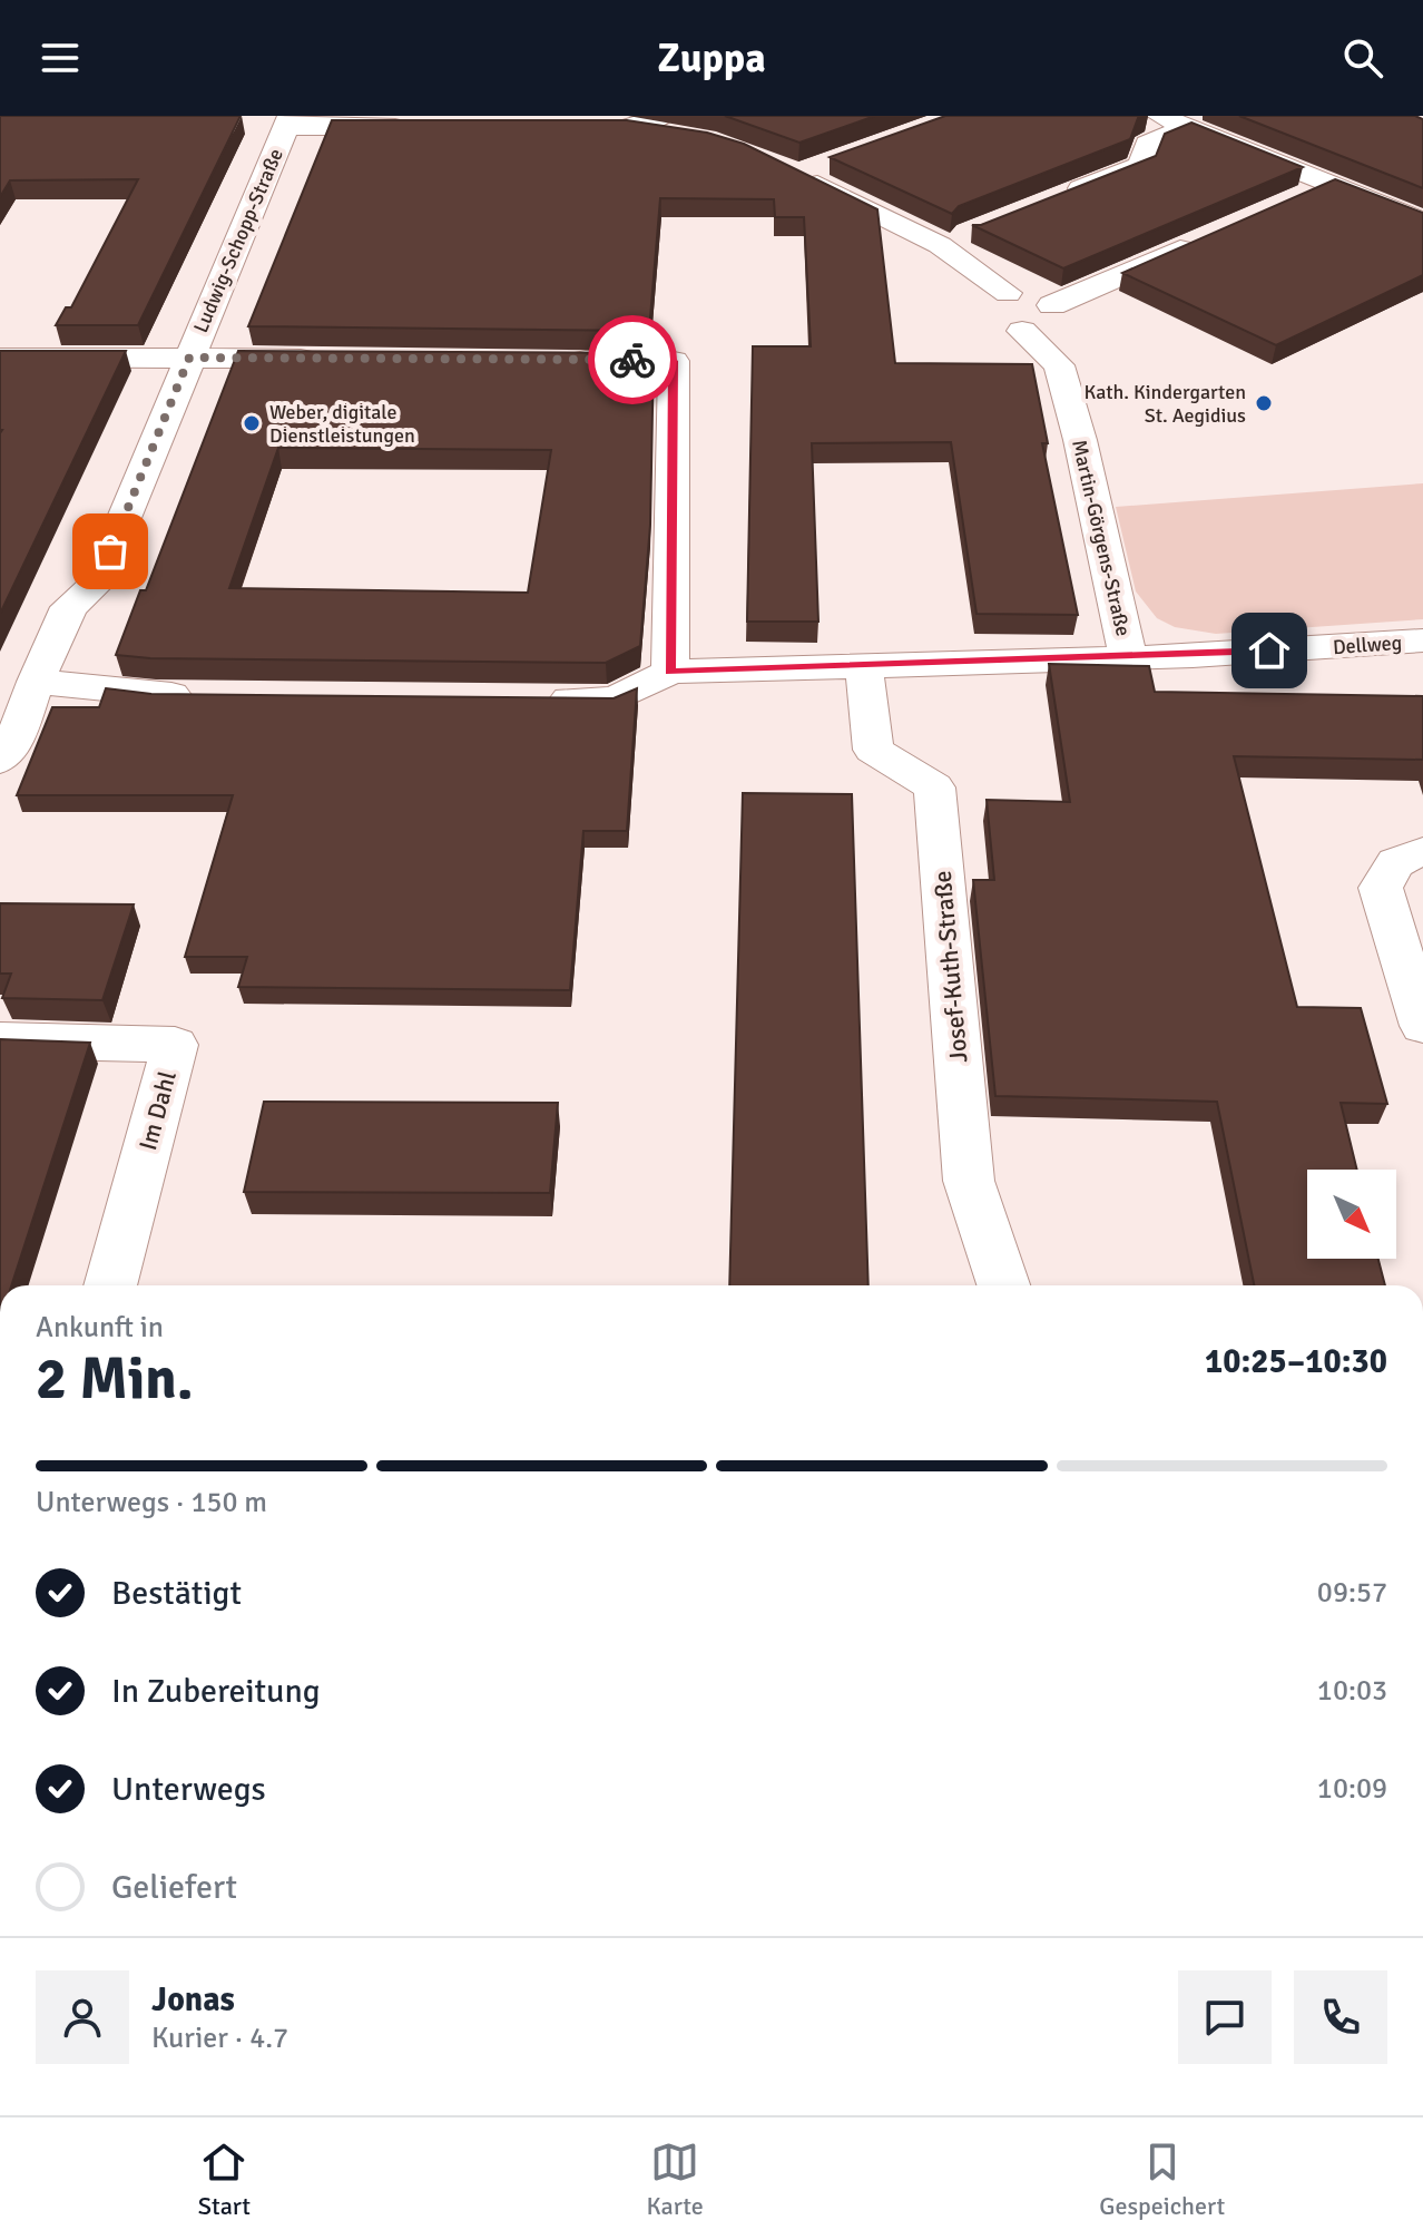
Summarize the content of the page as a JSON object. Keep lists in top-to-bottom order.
{
  "streets": {
    "street": [
      "Ludwig-Schopp-Straße",
      "Martin-Görgens-Straße",
      "Dellweg",
      "Josef-Kuth-Straße",
      "Im Dahl"
    ]
  },
  "crossings": [
    ["Martin-Görgens-Straße", "Dellweg"],
    ["Dellweg", "Josef-Kuth-Straße"]
  ],
  "places": ["Kath. Kindergarten St. Aegidius", "Weber, digitale Dienstleistungen"],
  "north": "bottom right",
  "page": {
    "header": "Zuppa",
    "heading": ["2 Min.", "Ankunft in", "10:25–10:30"],
    "panel": ["Jonas", "Kurier · 4.7"],
    "bar": "Unterwegs · 150 m",
    "list": [
      ["Bestätigt", "09:57"],
      ["In Zubereitung", "10:03"],
      ["Unterwegs", "10:09"],
      "Geliefert"
    ],
    "tabs": ["Start", "Karte", "Gespeichert"]
  }
}
